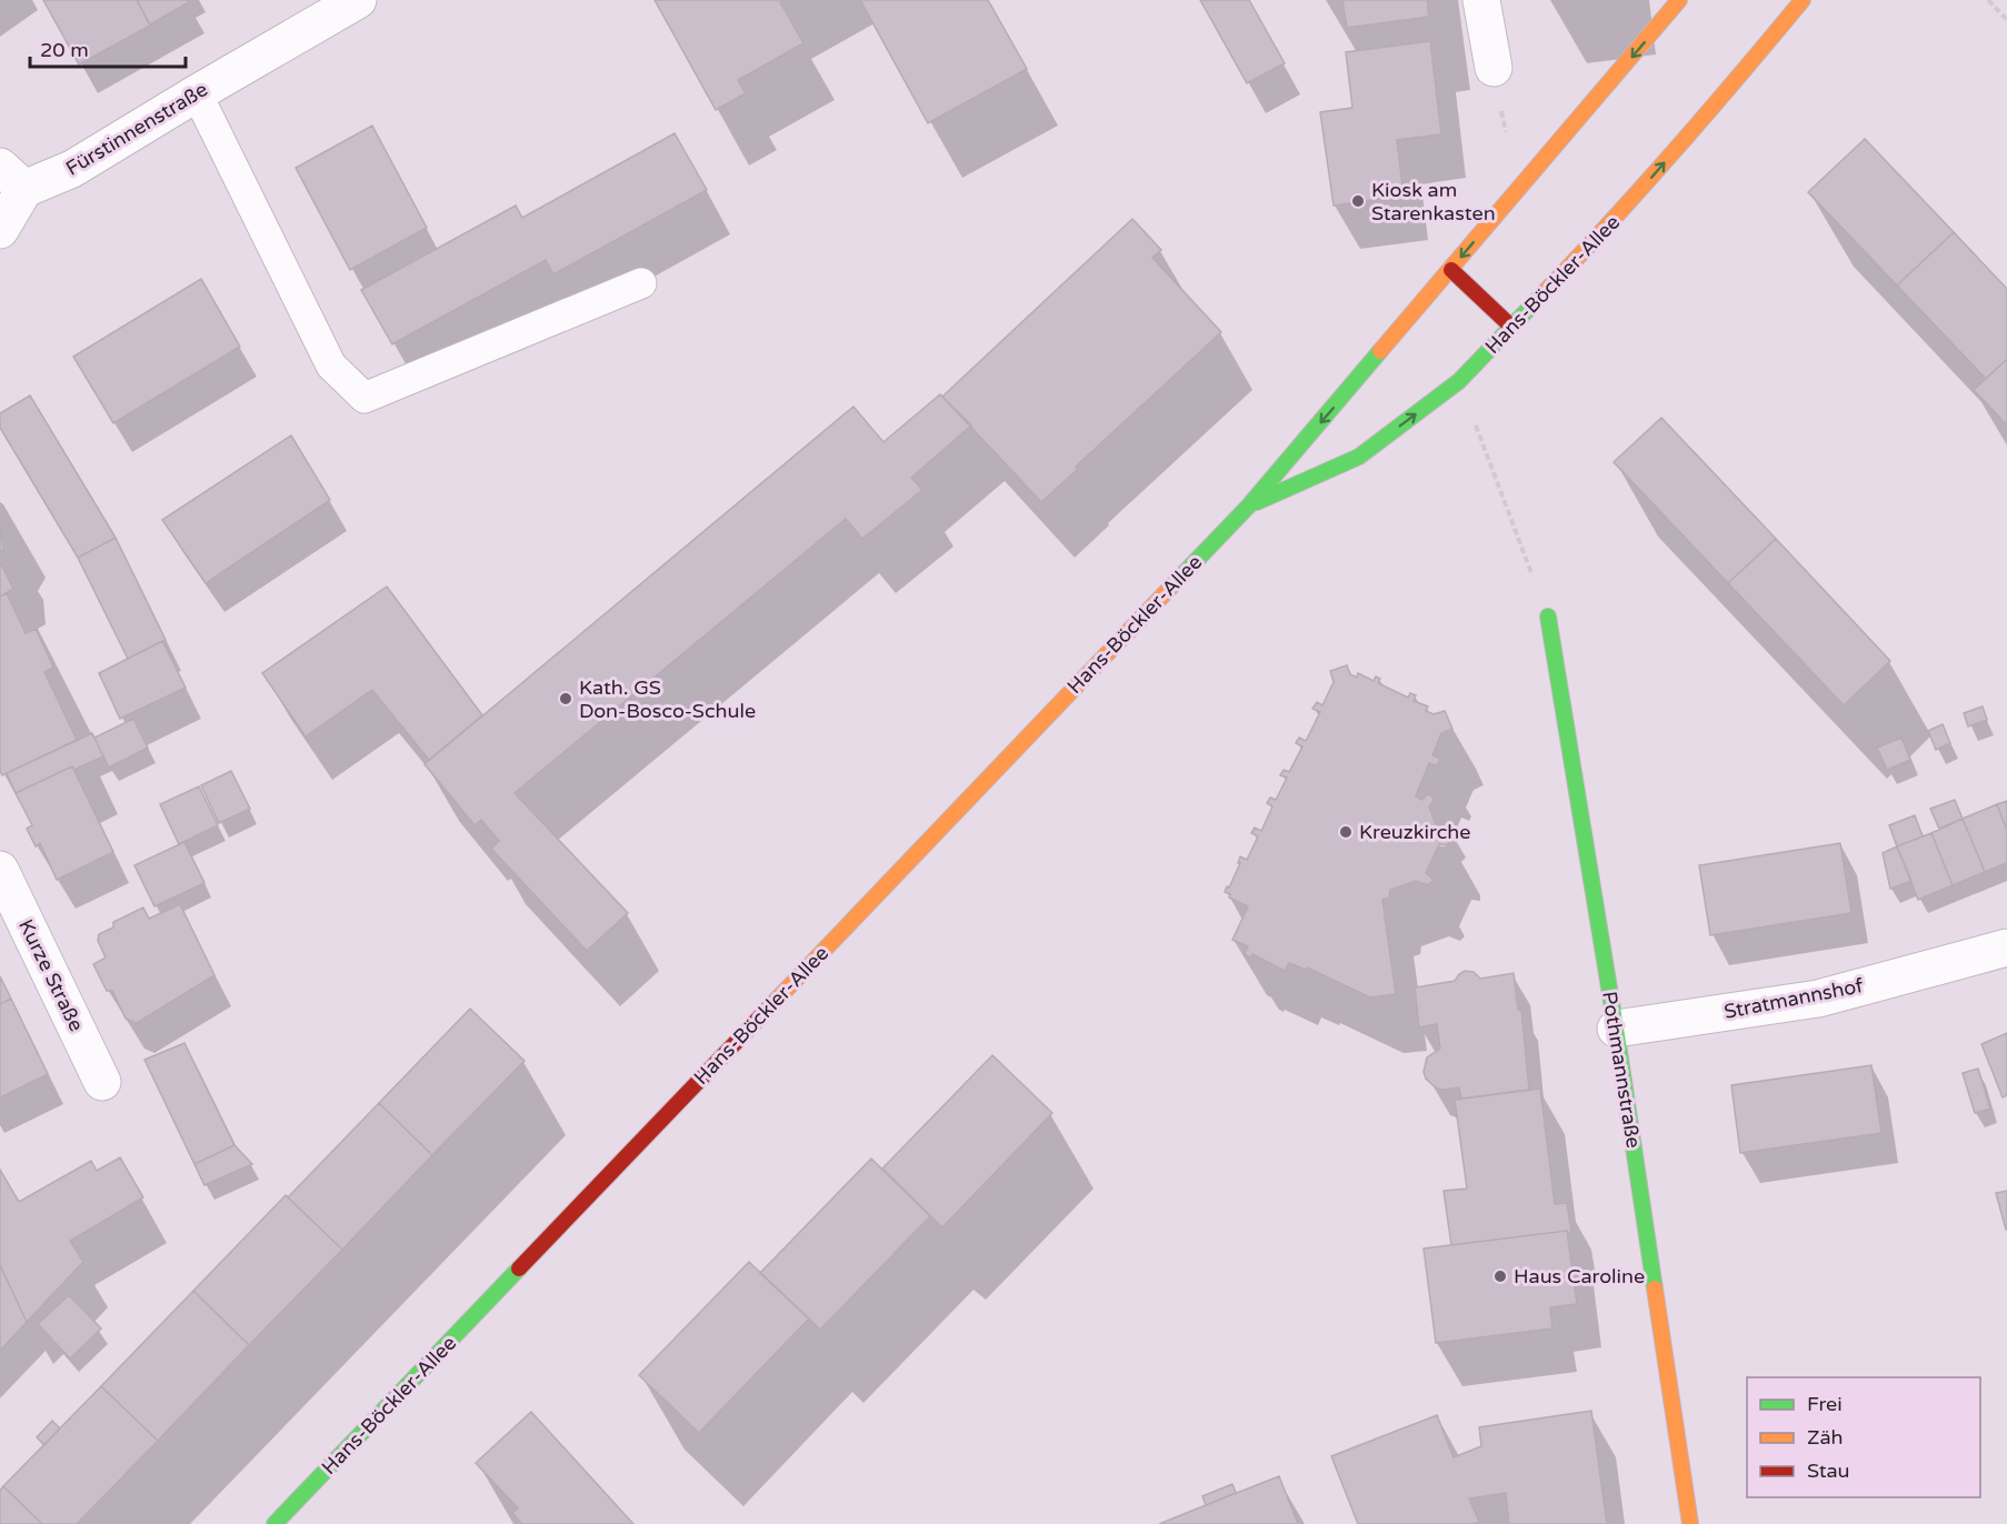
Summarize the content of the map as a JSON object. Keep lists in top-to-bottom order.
{
  "streets": {
    "street": [
      "Fürstinnenstraße",
      "Hans-Böckler-Allee",
      "Kurze Straße",
      "Stratmannshof",
      "Pothmannstraße"
    ]
  },
  "crossings": [
    ["Stratmannshof", "Pothmannstraße"]
  ],
  "places": [
    "Kiosk am Starenkasten",
    "Kath. GS Don-Bosco-Schule",
    "Kreuzkirche",
    "Haus Caroline"
  ],
  "legend": ["Frei", "Zäh", "Stau"],
  "scale_bar": "20 m"
}
